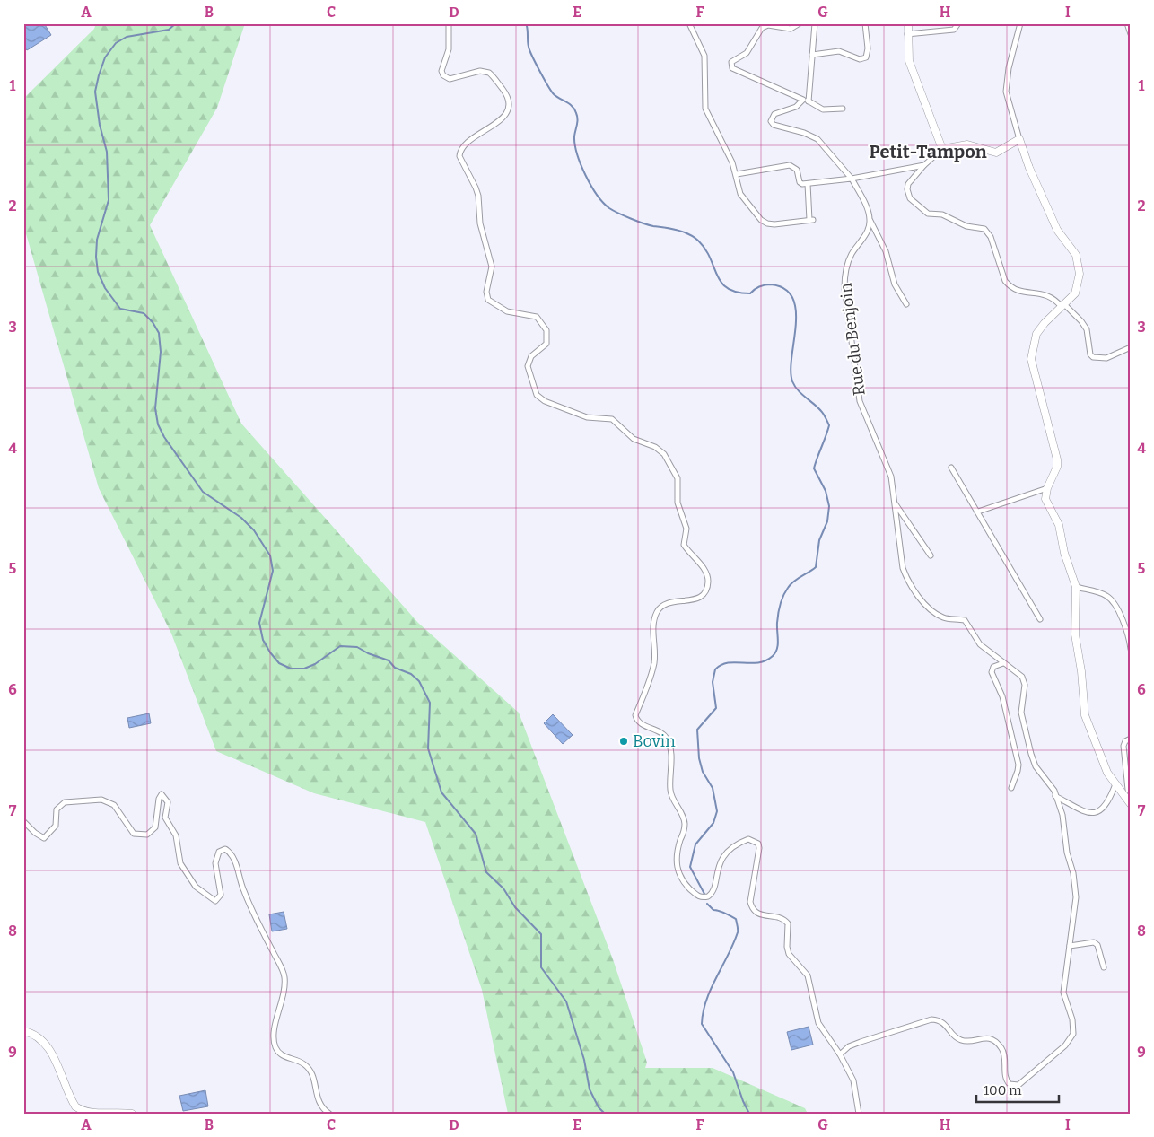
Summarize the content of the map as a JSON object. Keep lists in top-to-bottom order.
{
  "streets": {
    "street": ["Rue du Benjoin"]
  },
  "districts": ["Petit-Tampon"],
  "places": ["Bovin"],
  "scale_bar": "100 m",
  "grid": {
    "columns": [
      "A",
      "B",
      "C",
      "D",
      "E",
      "F",
      "G",
      "H",
      "I"
    ],
    "rows": [
      "1",
      "2",
      "3",
      "4",
      "5",
      "6",
      "7",
      "8",
      "9"
    ]
  }
}
